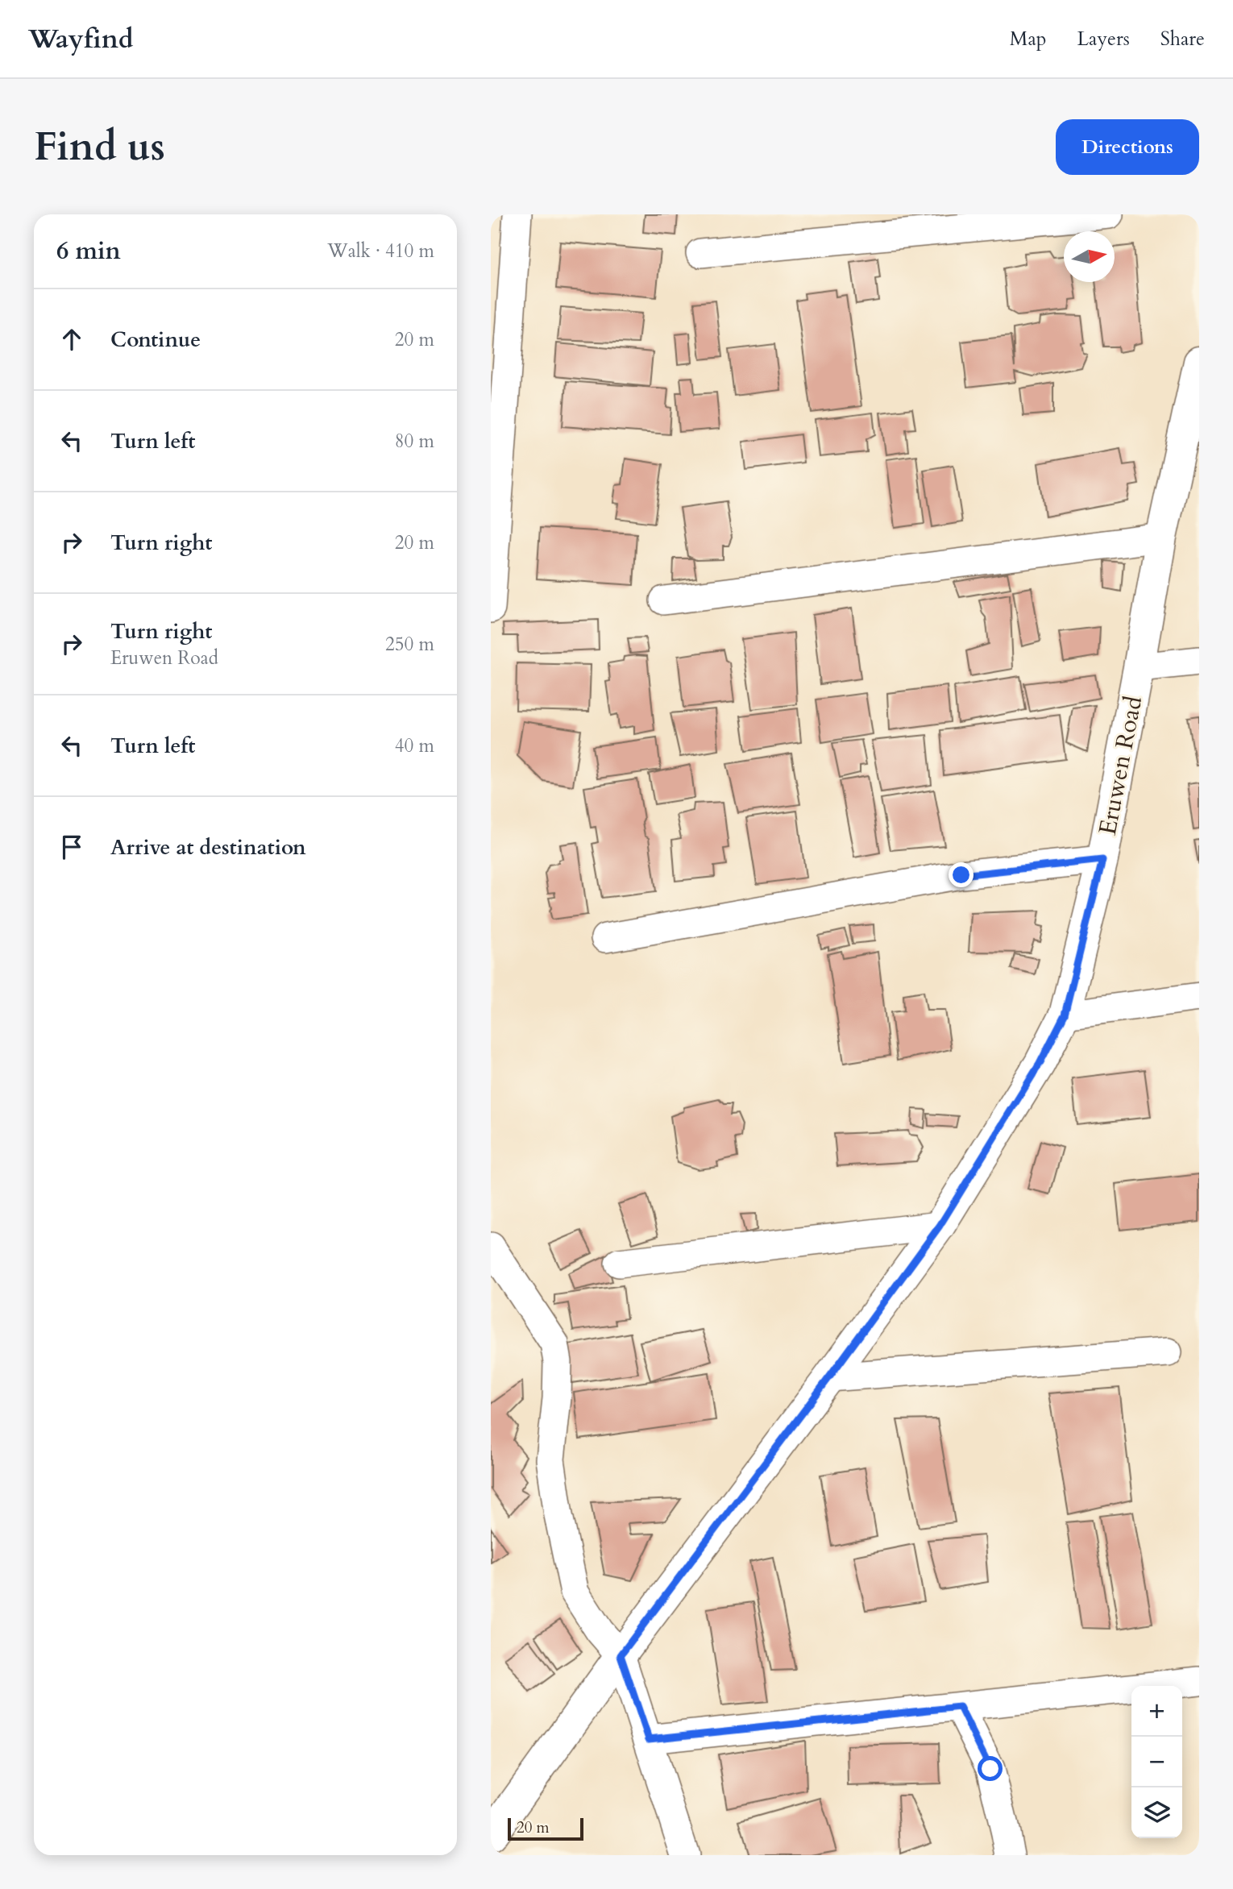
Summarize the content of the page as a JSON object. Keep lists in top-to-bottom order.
{
  "streets": {
    "street": ["Eruwen Road"]
  },
  "scale_bar": "20 m",
  "north": "right",
  "page": {
    "header": "Wayfind",
    "nav": ["Map", "Layers", "Share"],
    "buttons": "Directions",
    "title": "Find us",
    "heading": ["6 min", "Walk · 410 m"],
    "list": [
      ["Continue", "20 m"],
      ["Turn left", "80 m"],
      ["Turn right", "20 m"],
      ["Turn right", "Eruwen Road", "250 m"],
      ["Turn left", "40 m"],
      "Arrive at destination"
    ],
    "map_buttons": ["+", "−"],
    "scale": "20 m"
  }
}
